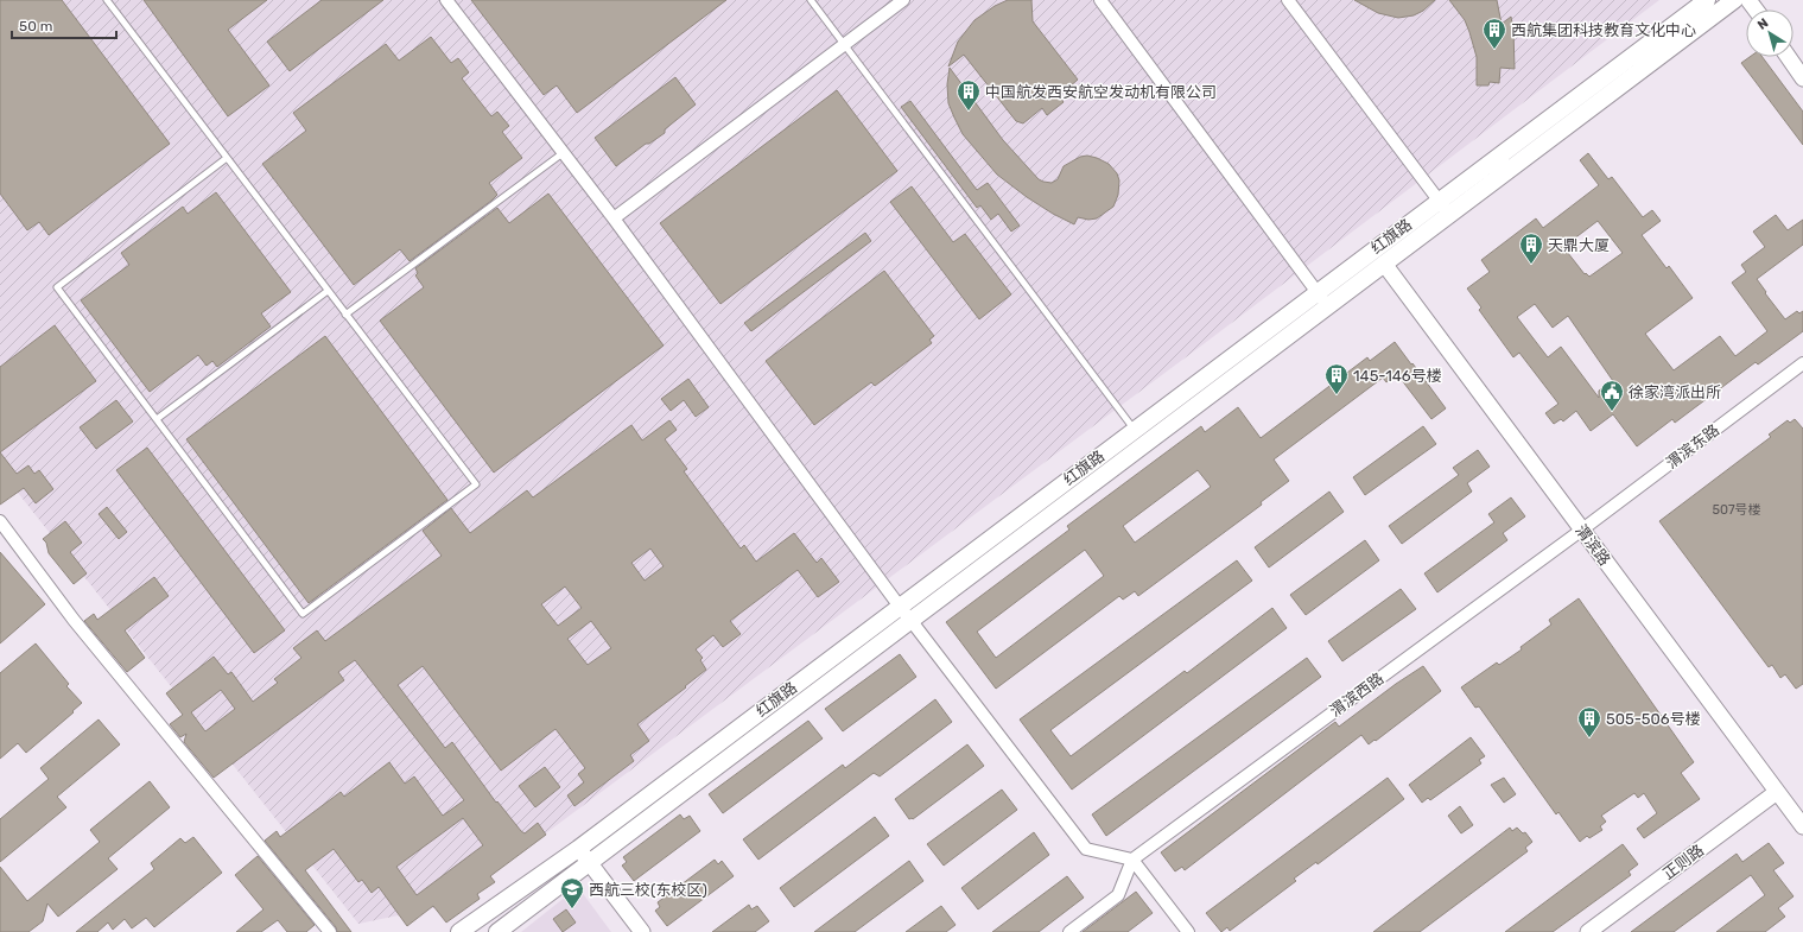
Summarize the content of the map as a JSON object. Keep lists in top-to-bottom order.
{
  "streets": {
    "main road": ["红旗路"],
    "street": [
      "渭滨东路",
      "渭滨路",
      "渭滨西路",
      "正则路"
    ]
  },
  "crossings": [
    ["红旗路", "渭滨路"],
    ["渭滨东路", "渭滨路"],
    ["渭滨东路", "渭滨西路"],
    ["渭滨路", "渭滨西路"],
    ["渭滨路", "正则路"]
  ],
  "places": {
    "building": [
      "西航集团科技教育文化中心",
      "中国航发西安航空发动机有限公司",
      "天鼎大厦",
      "145-146号楼",
      "505-506号楼"
    ],
    "public building": ["徐家湾派出所"],
    "school or university": ["西航三校(东校区)"]
  },
  "house_numbers": ["507号楼"],
  "scale_bar": "50 m",
  "north": "top left"
}
